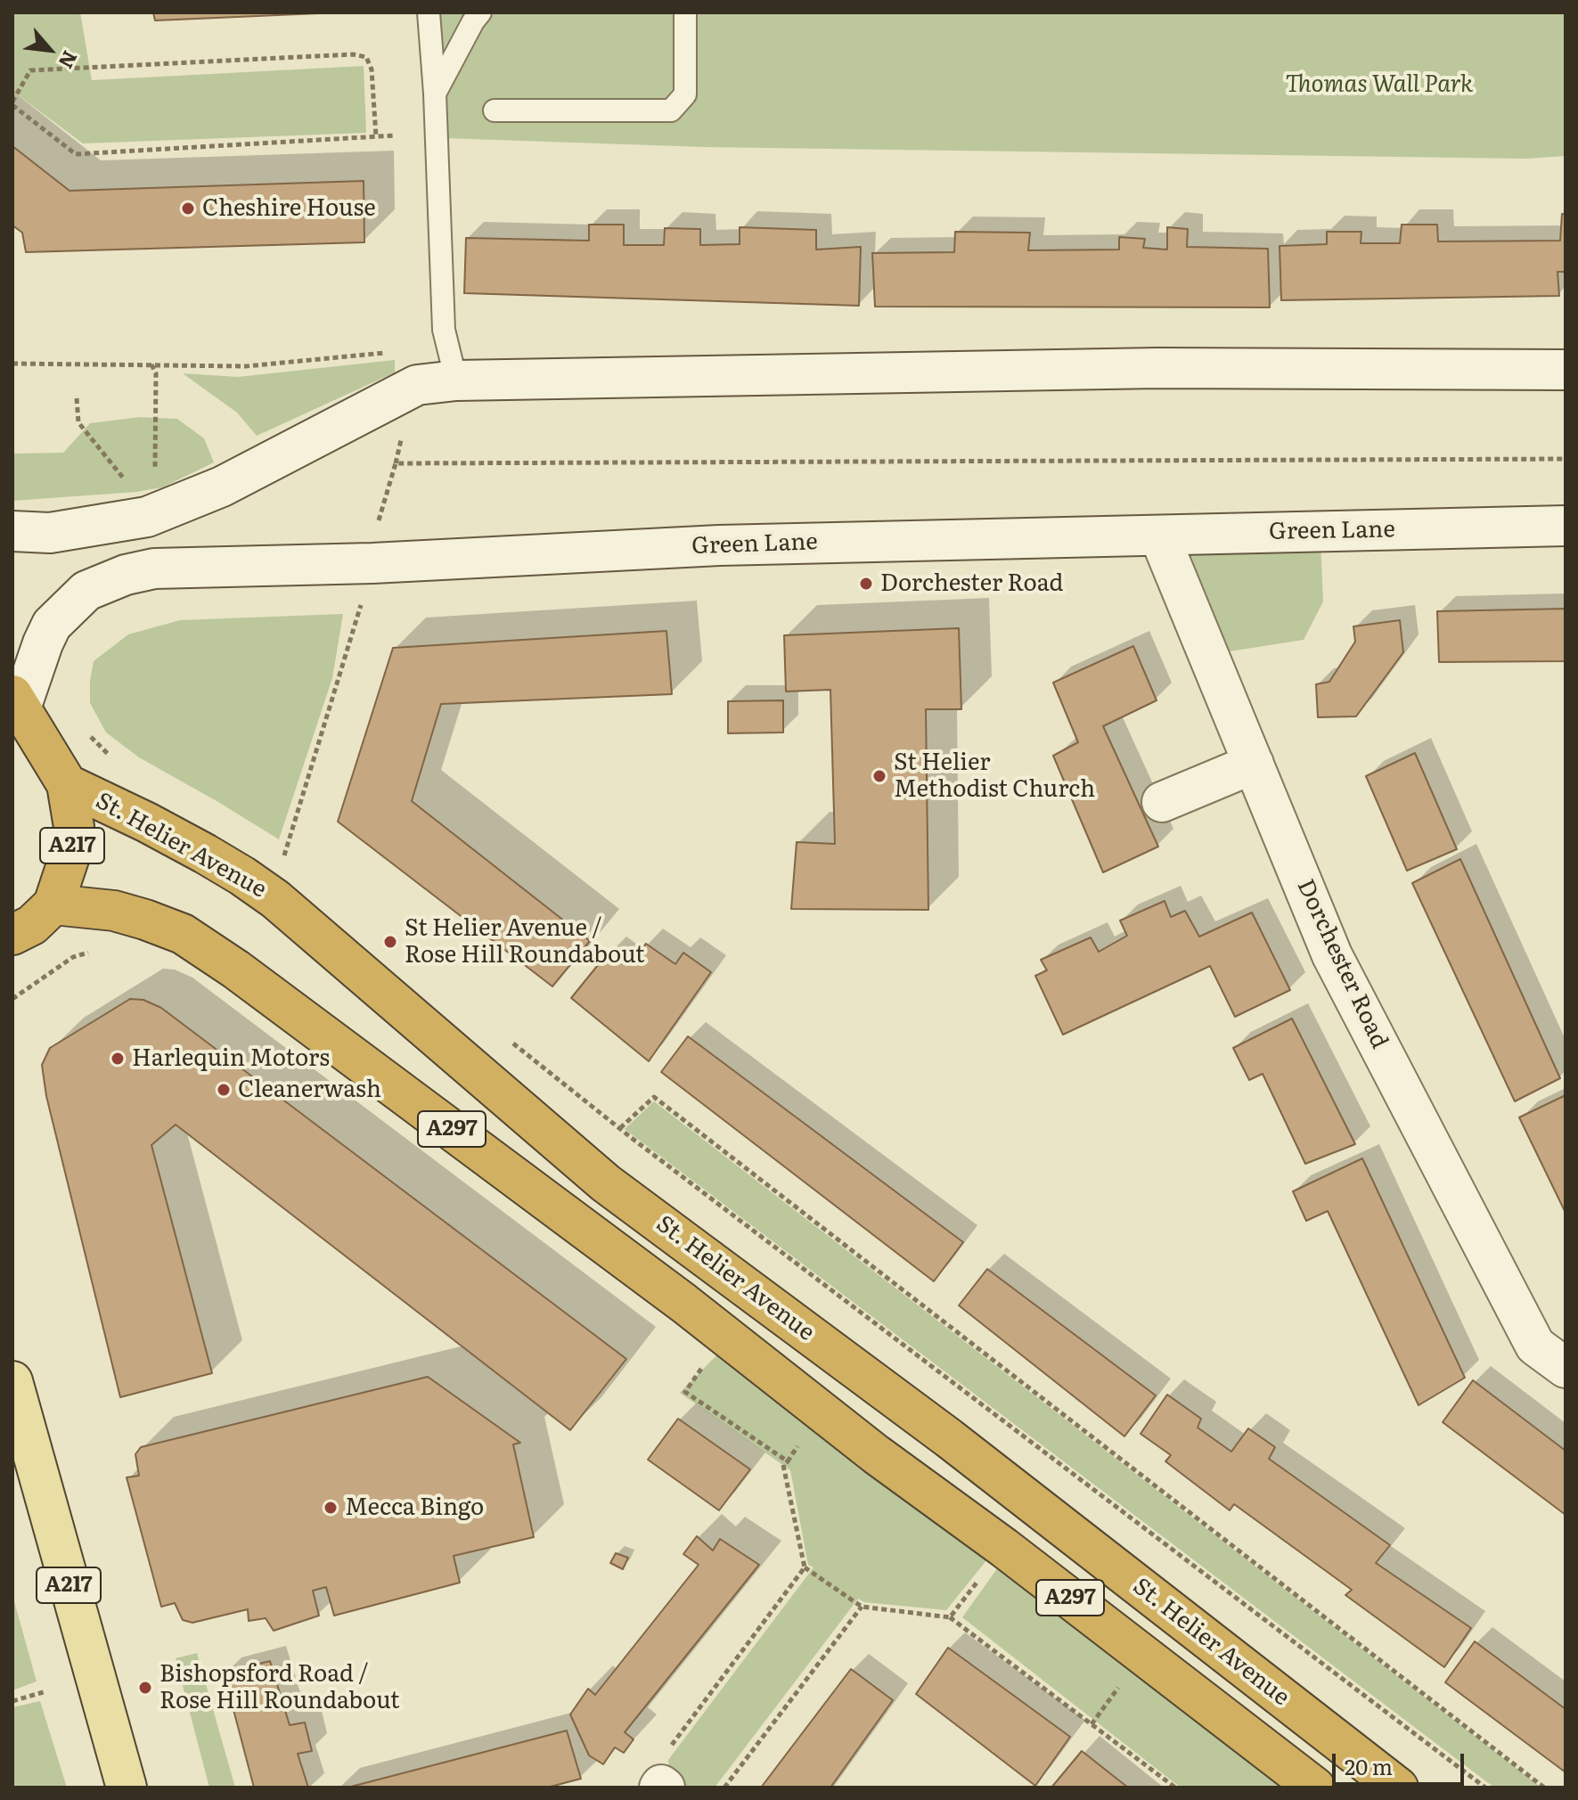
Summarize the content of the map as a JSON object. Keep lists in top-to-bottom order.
{
  "streets": {
    "highway": ["A217", "St. Helier Avenue", "A297"],
    "main road": ["Green Lane", "Dorchester Road"]
  },
  "crossings": [
    ["Green Lane", "A217"],
    ["Green Lane", "Dorchester Road"],
    ["A217", "St. Helier Avenue"],
    ["A217", "A297"]
  ],
  "parks": ["Thomas Wall Park"],
  "places": [
    "Cheshire House",
    "Dorchester Road",
    "St Helier Methodist Church",
    "St Helier Avenue / Rose Hill Roundabout",
    "Harlequin Motors",
    "Cleanerwash",
    "Mecca Bingo",
    "Bishopsford Road / Rose Hill Roundabout"
  ],
  "scale_bar": "20 m",
  "north": "bottom right"
}
